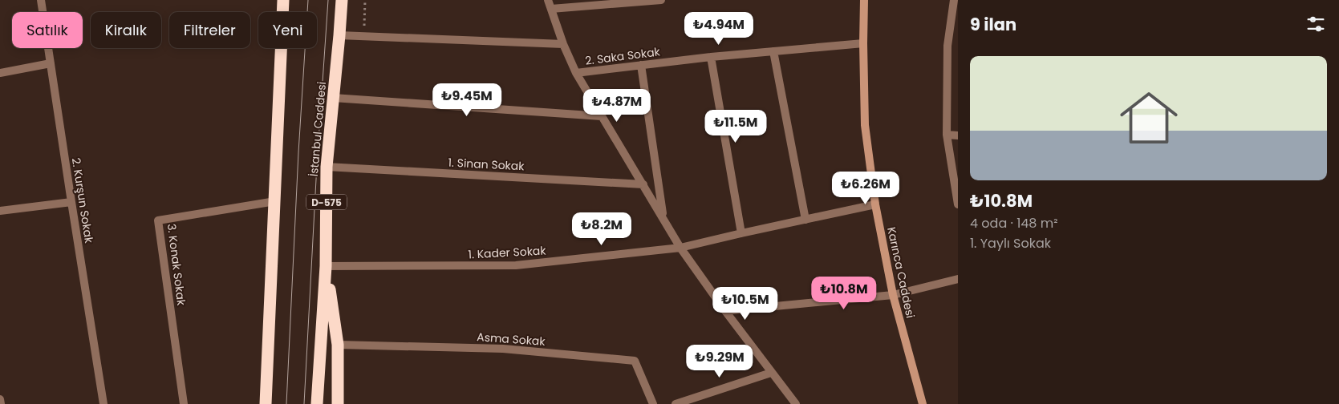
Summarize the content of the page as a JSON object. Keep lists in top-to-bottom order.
{
  "streets": {
    "highway": ["İstanbul Caddesi", "D-575"],
    "main road": ["Karınca Caddesi"],
    "street": [
      "2. Saka Sokak",
      "1. Sinan Sokak",
      "2. Kurşun Sokak",
      "1. Kader Sokak",
      "3. Konak Sokak",
      "Asma Sokak"
    ]
  },
  "crossings": [
    ["2. Saka Sokak", "Karınca Caddesi"],
    ["İstanbul Caddesi", "1. Sinan Sokak"],
    ["İstanbul Caddesi", "1. Kader Sokak"],
    ["1. Kader Sokak", "Karınca Caddesi"]
  ],
  "page": {
    "heading": "9 ilan",
    "price": [
      "₺4.94M",
      "₺9.45M",
      "₺4.87M",
      "₺11.5M",
      "₺6.26M",
      "₺8.2M",
      "₺10.8M",
      "₺10.5M",
      "₺9.29M"
    ],
    "chip": [
      "Satılık",
      "Kiralık",
      "Filtreler",
      "Yeni"
    ],
    "list": [
      {
        "name": "₺10.8M",
        "note": "4 oda · 148 m² · 1. Yaylı Sokak"
      }
    ]
  }
}
